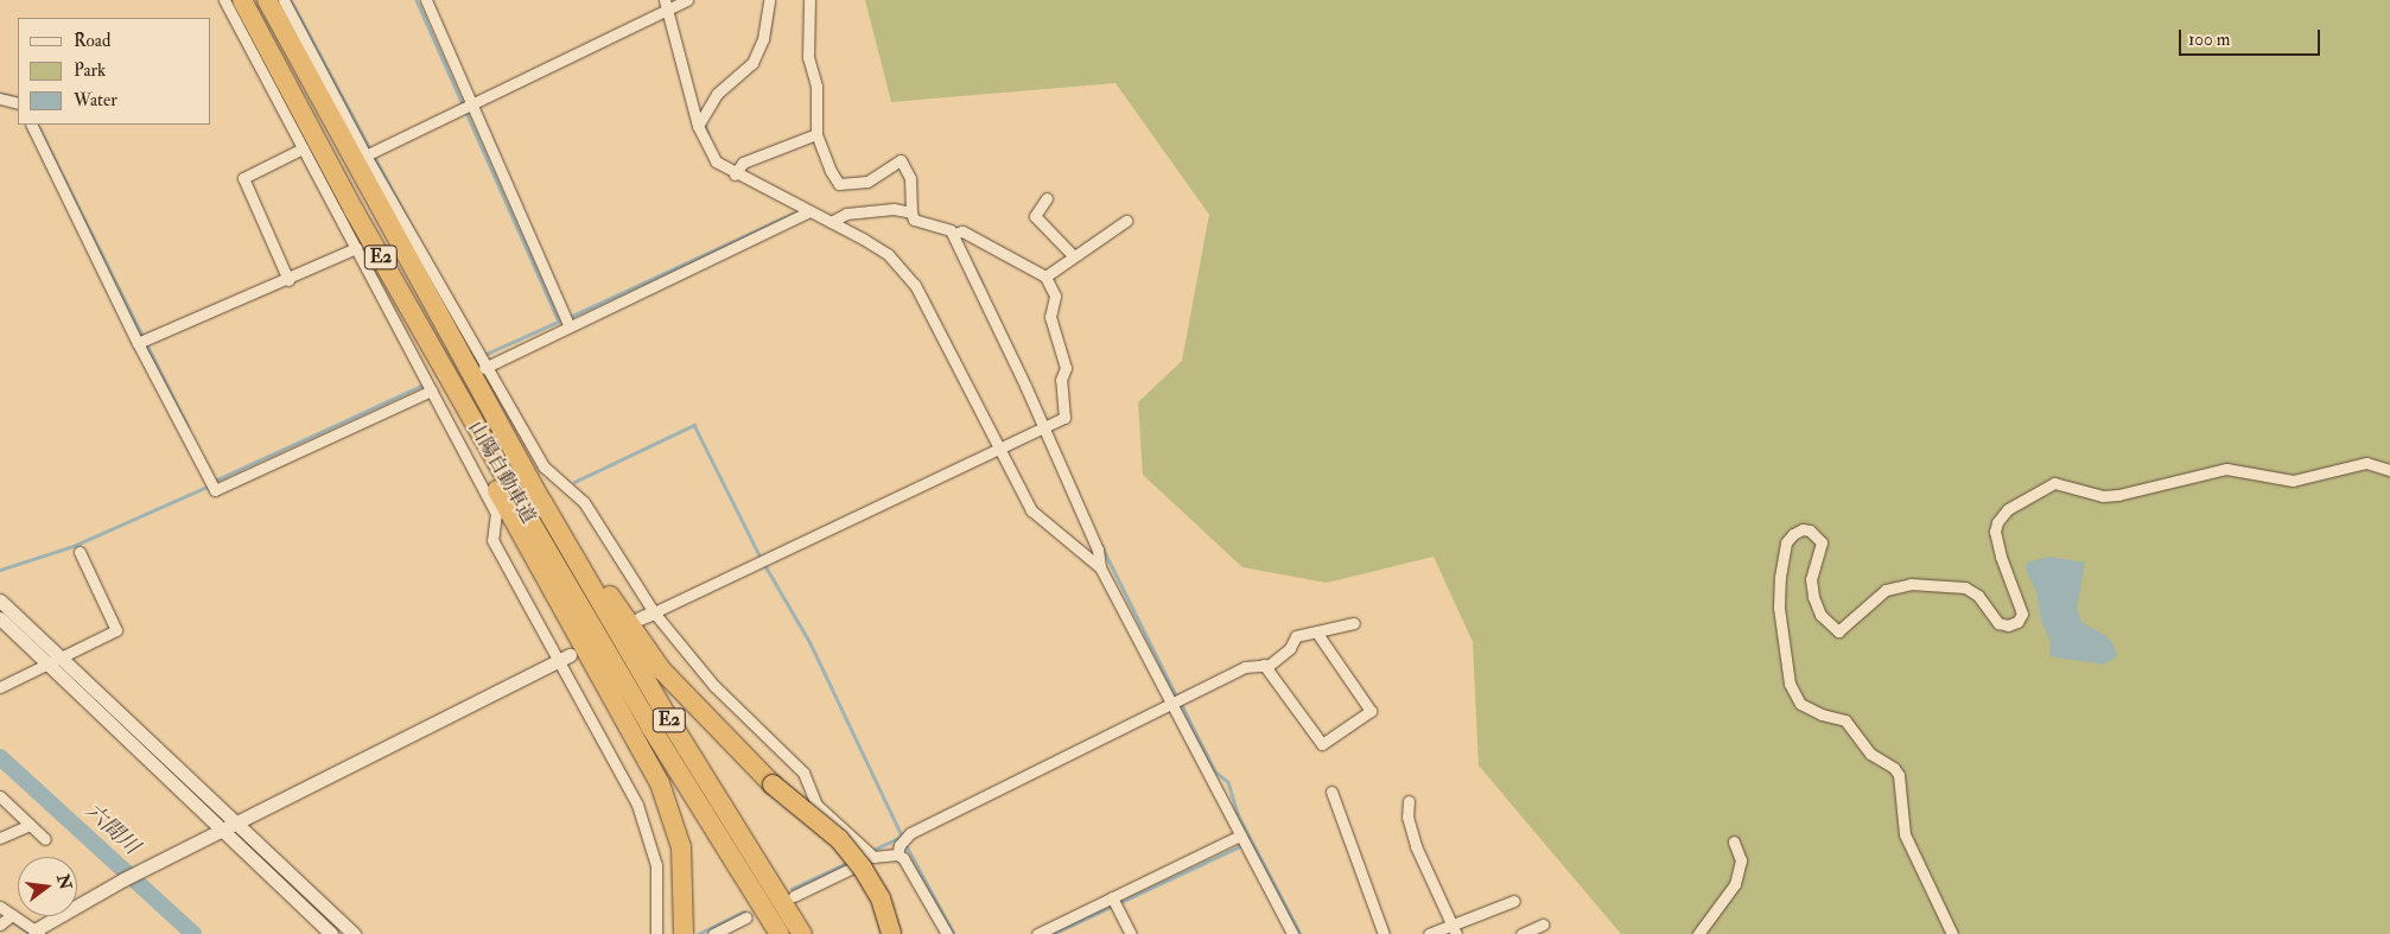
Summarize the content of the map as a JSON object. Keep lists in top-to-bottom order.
{
  "streets": {
    "highway": ["E2", "山陽自動車道"]
  },
  "water": ["六間川"],
  "legend": ["Road", "Park", "Water"],
  "scale_bar": "100 m",
  "north": "right"
}
